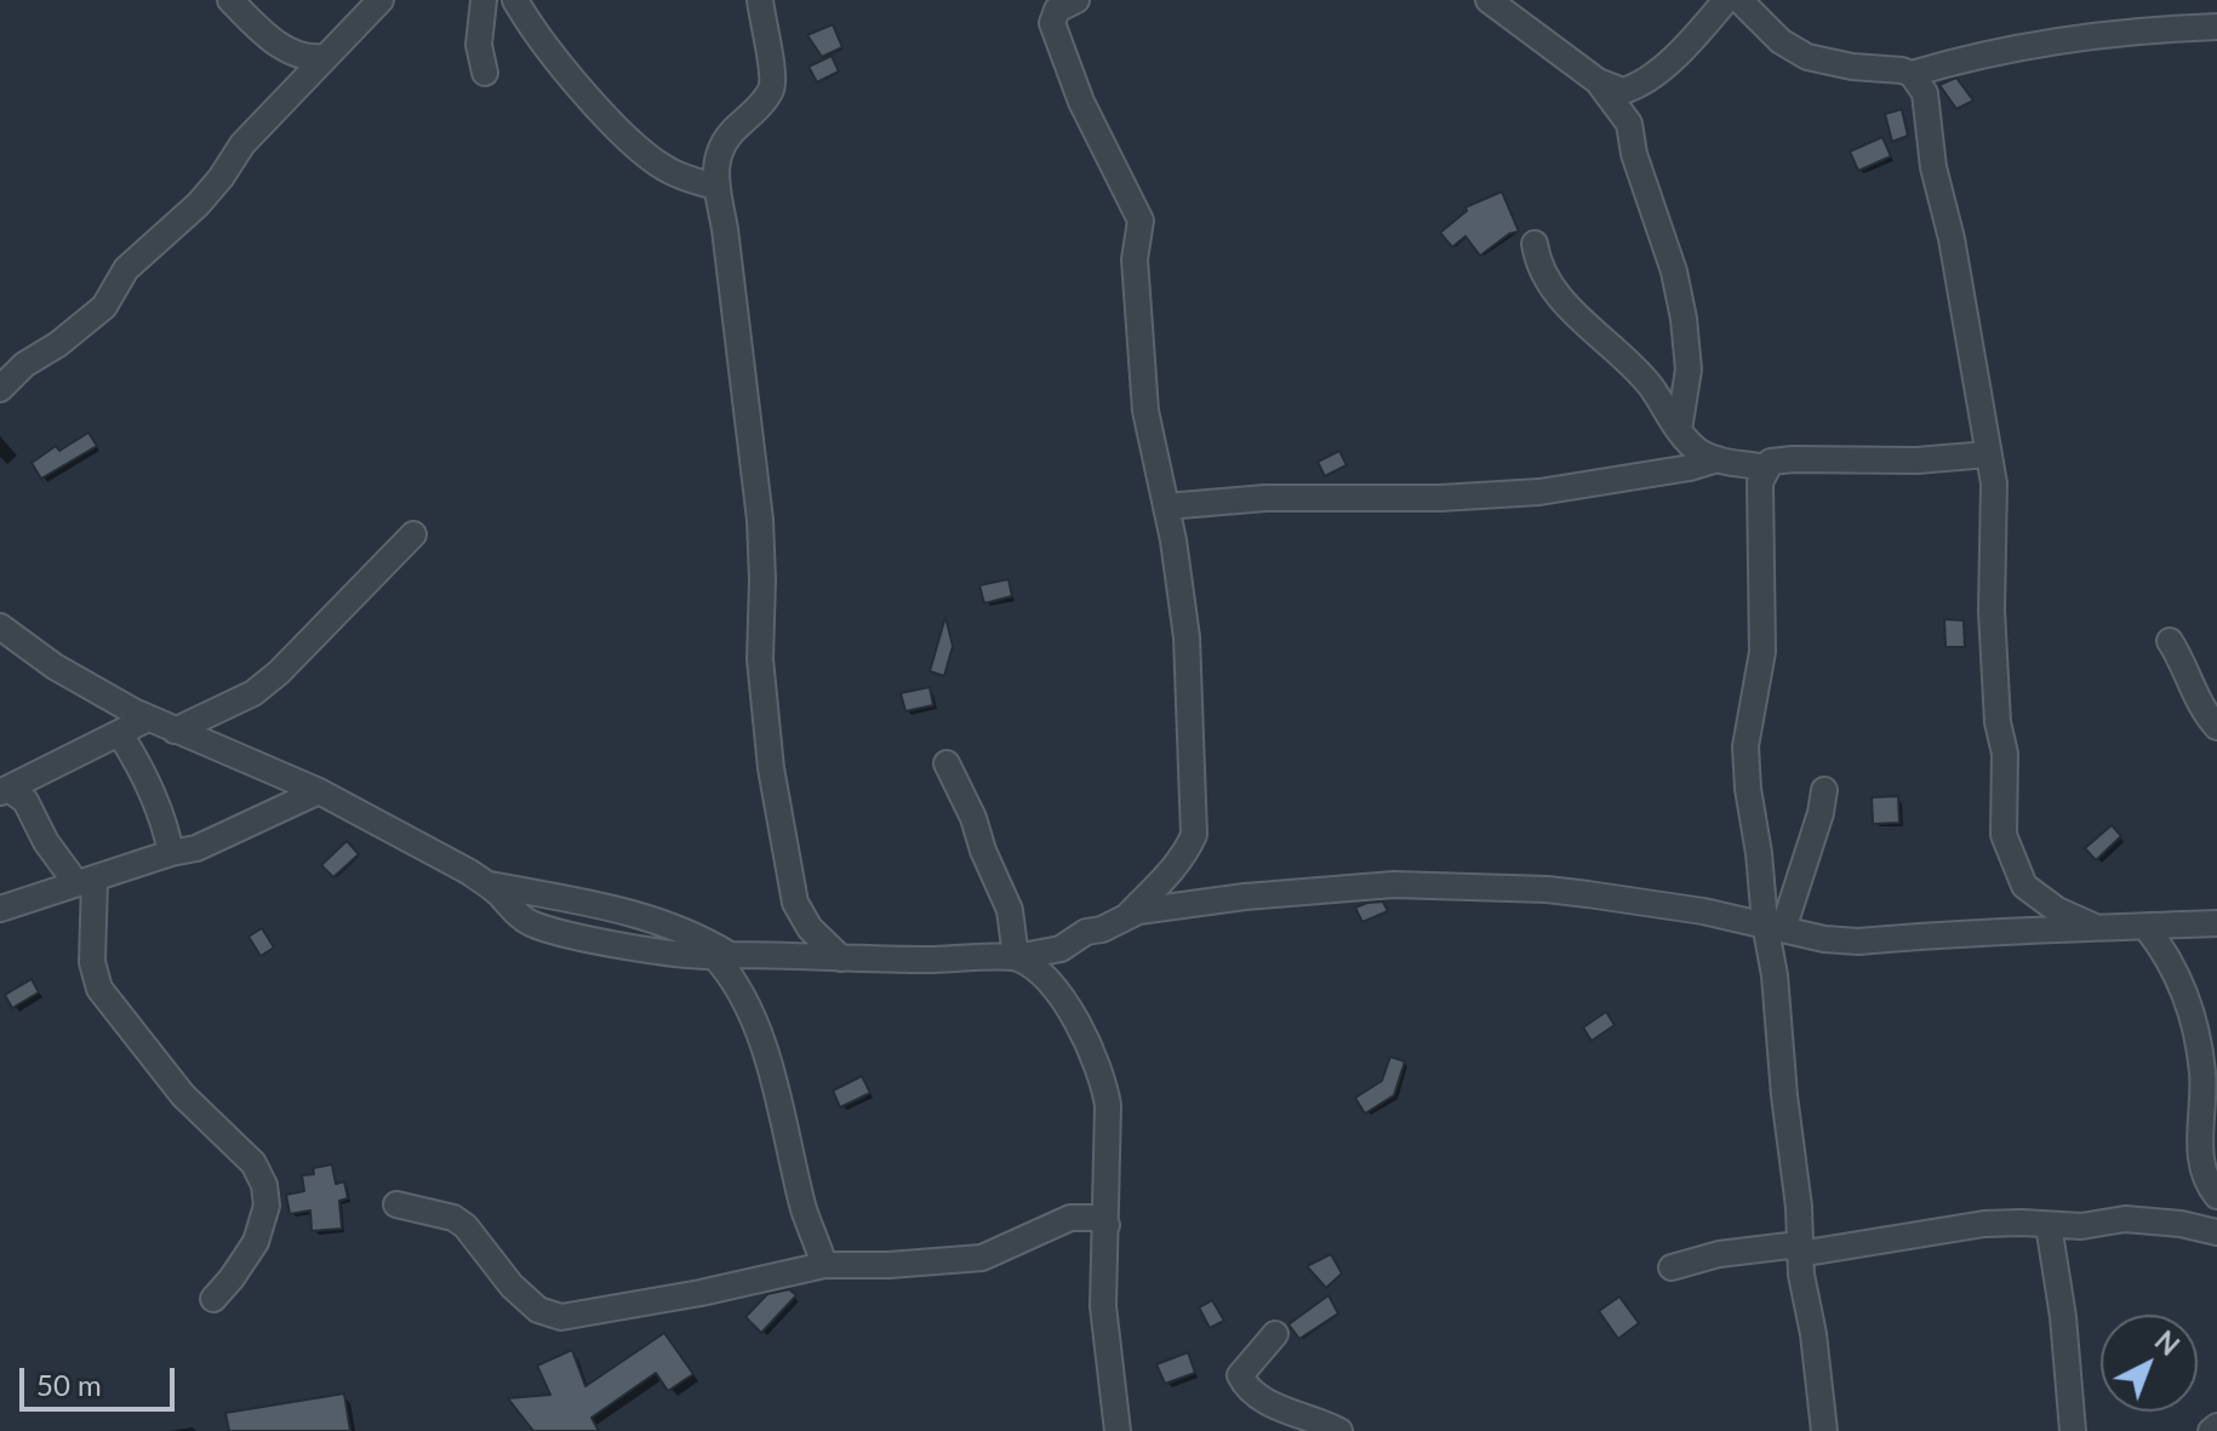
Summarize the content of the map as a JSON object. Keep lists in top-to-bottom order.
{
  "scale_bar": "50 m",
  "north": "top right"
}
